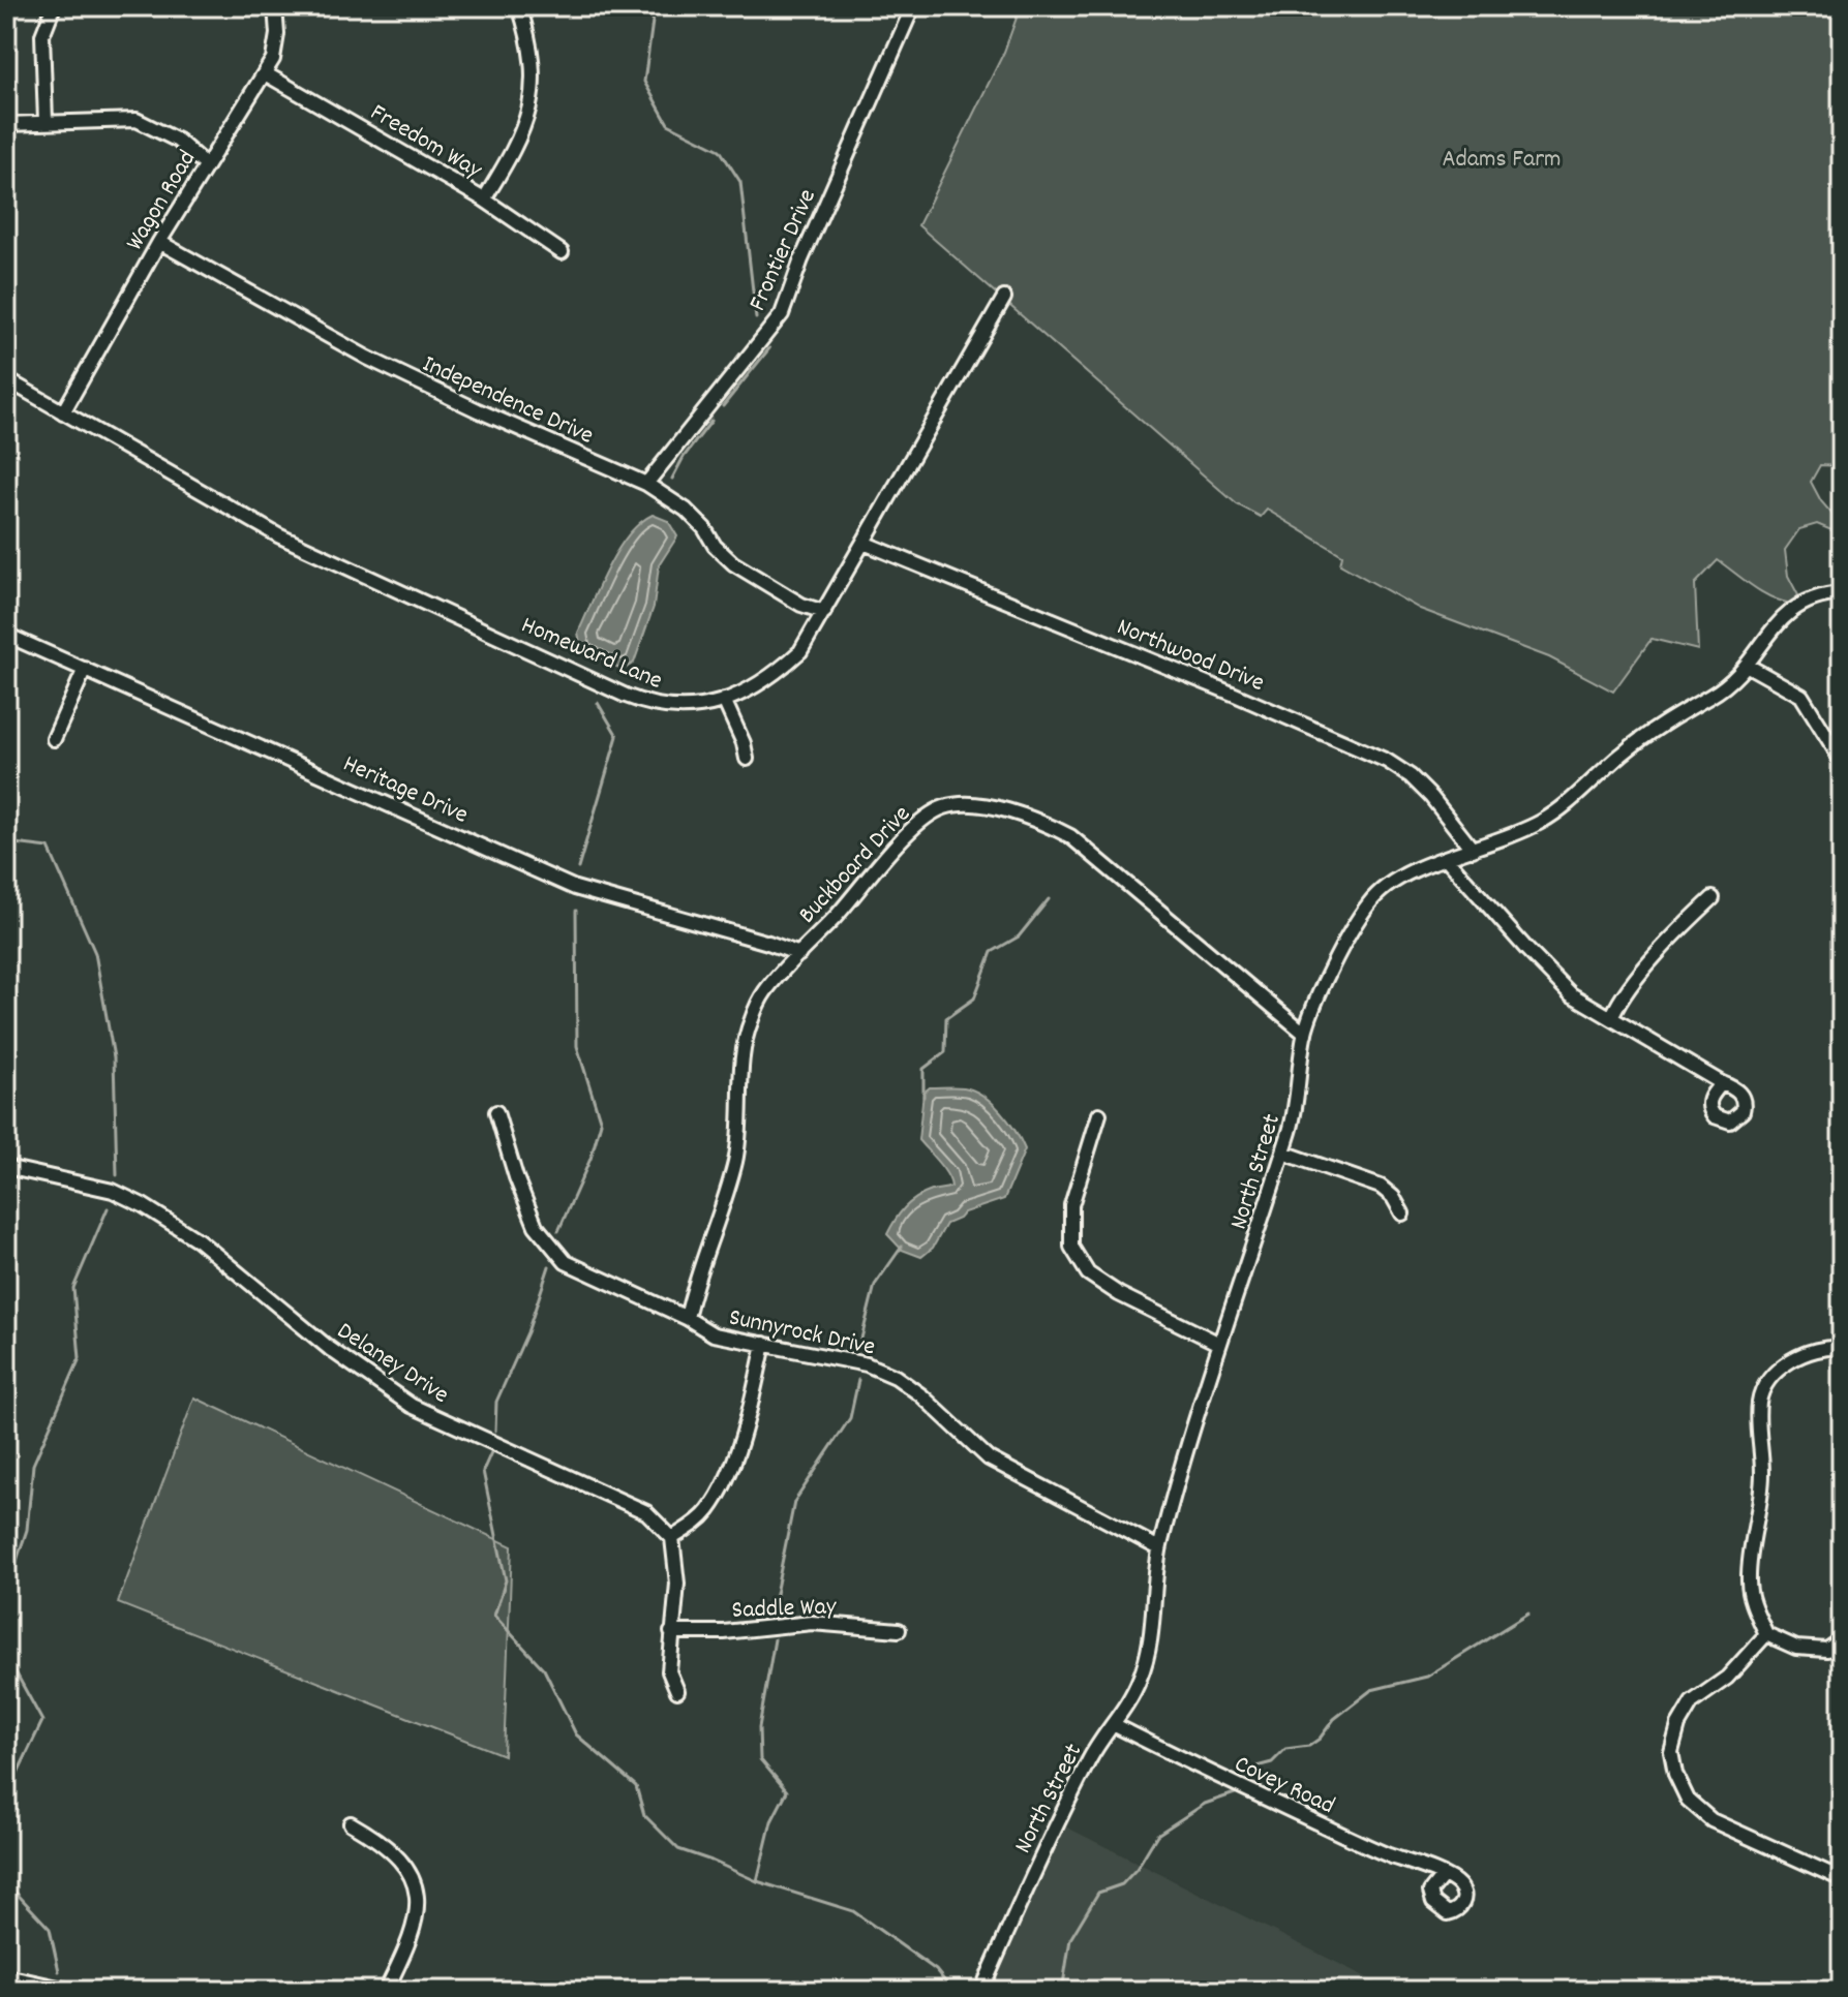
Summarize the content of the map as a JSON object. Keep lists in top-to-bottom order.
{
  "streets": {
    "street": [
      "Freedom Way",
      "Wagon Road",
      "Frontier Drive",
      "Independence Drive",
      "Homeward Lane",
      "Northwood Drive",
      "Heritage Drive",
      "Buckboard Drive",
      "North Street",
      "Sunnyrock Drive",
      "Delaney Drive",
      "Saddle Way",
      "Covey Road"
    ]
  },
  "crossings": [
    ["Freedom Way", "Wagon Road"],
    ["Wagon Road", "Independence Drive"],
    ["Wagon Road", "Homeward Lane"],
    ["Frontier Drive", "Independence Drive"],
    ["Independence Drive", "Homeward Lane"],
    ["Homeward Lane", "Northwood Drive"],
    ["Northwood Drive", "North Street"],
    ["Heritage Drive", "Buckboard Drive"],
    ["Buckboard Drive", "North Street"],
    ["Buckboard Drive", "Sunnyrock Drive"],
    ["North Street", "Sunnyrock Drive"],
    ["North Street", "Covey Road"]
  ],
  "parks": ["Adams Farm"]
}
